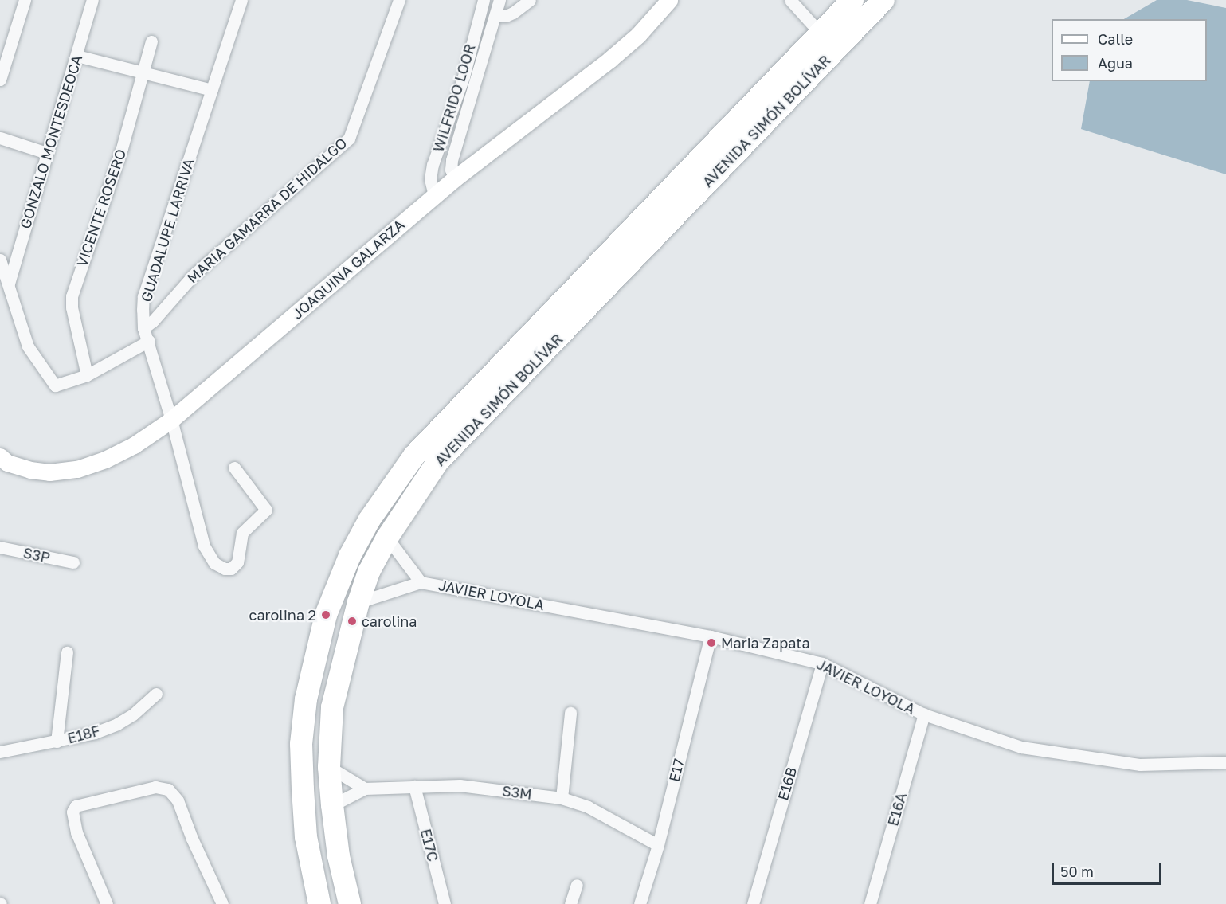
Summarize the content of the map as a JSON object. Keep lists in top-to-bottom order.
{
  "streets": {
    "highway": ["AVENIDA SIMÓN BOLÍVAR"],
    "street": [
      "WILFRIDO LOOR",
      "GONZALO MONTESDEOCA",
      "VICENTE ROSERO",
      "MARIA GAMARRA DE HIDALGO",
      "GUADALUPE LARRIVA",
      "JOAQUINA GALARZA",
      "S3P",
      "JAVIER LOYOLA",
      "E18F",
      "E17",
      "E16B",
      "S3M",
      "E16A",
      "E17C"
    ]
  },
  "crossings": [
    ["WILFRIDO LOOR", "JOAQUINA GALARZA"],
    ["AVENIDA SIMÓN BOLÍVAR", "JAVIER LOYOLA"],
    ["AVENIDA SIMÓN BOLÍVAR", "S3M"],
    ["MARIA GAMARRA DE HIDALGO", "GUADALUPE LARRIVA"],
    ["GUADALUPE LARRIVA", "JOAQUINA GALARZA"],
    ["JAVIER LOYOLA", "E17"],
    ["JAVIER LOYOLA", "E16B"],
    ["JAVIER LOYOLA", "E16A"],
    ["E17", "S3M"],
    ["S3M", "E17C"]
  ],
  "places": ["carolina 2", "carolina", "Maria Zapata"],
  "legend": ["Calle", "Agua"],
  "scale_bar": "50 m"
}
